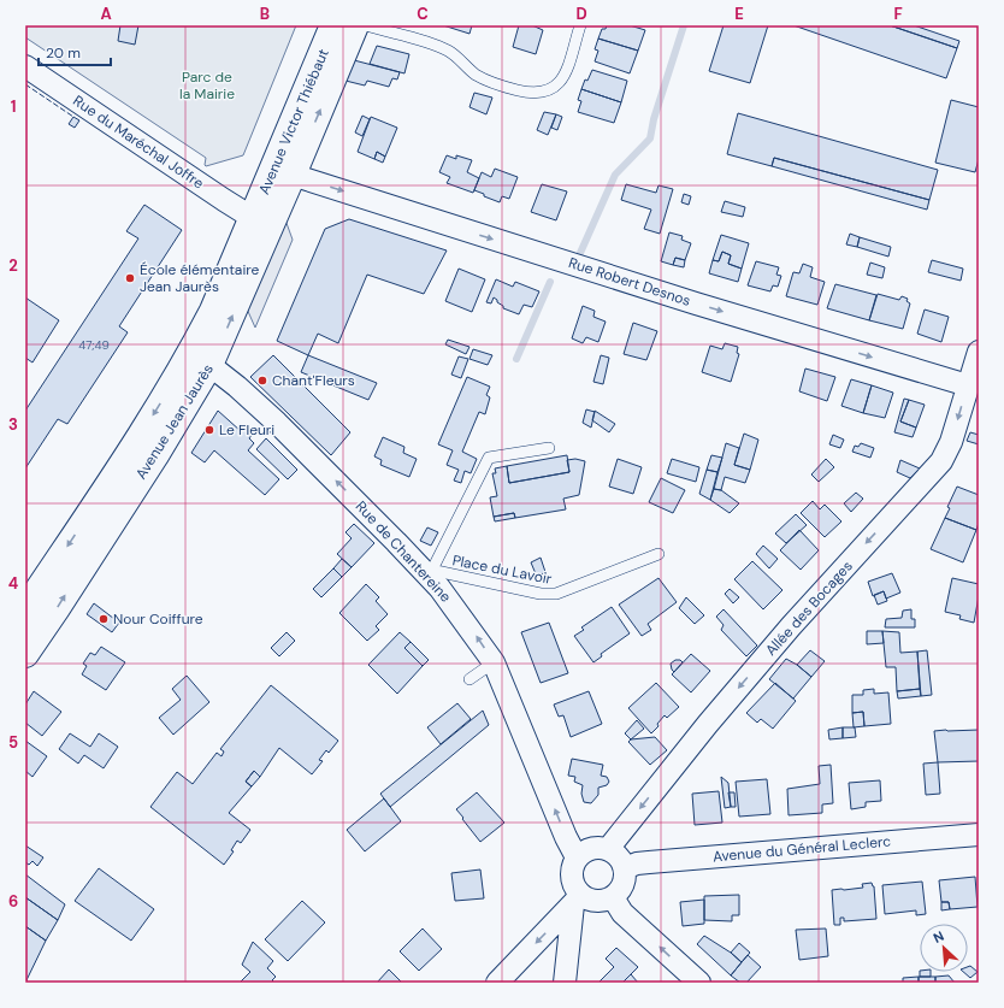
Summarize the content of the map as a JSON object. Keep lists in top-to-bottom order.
{
  "streets": {
    "main road": ["Avenue Victor Thiébaut", "Avenue Jean Jaurès"],
    "street": [
      "Rue du Maréchal Joffre",
      "Rue Robert Desnos",
      "Rue de Chantereine",
      "Allée des Bocages",
      "Avenue du Général Leclerc"
    ],
    "lane": ["Place du Lavoir"]
  },
  "crossings": [
    ["Avenue Victor Thiébaut", "Rue du Maréchal Joffre"],
    ["Avenue Victor Thiébaut", "Rue Robert Desnos"],
    ["Avenue Victor Thiébaut", "Avenue Jean Jaurès"],
    ["Rue du Maréchal Joffre", "Avenue Jean Jaurès"],
    ["Rue Robert Desnos", "Avenue Jean Jaurès"],
    ["Rue Robert Desnos", "Allée des Bocages"],
    ["Avenue Jean Jaurès", "Rue de Chantereine"],
    ["Rue de Chantereine", "Place du Lavoir"],
    ["Rue de Chantereine", "Allée des Bocages"],
    ["Rue de Chantereine", "Avenue du Général Leclerc"],
    ["Allée des Bocages", "Avenue du Général Leclerc"]
  ],
  "one_way": ["Rue Robert Desnos", "Rue de Chantereine", "Allée des Bocages"],
  "parks": ["Parc de la Mairie"],
  "places": [
    "École élémentaire Jean Jaurès",
    "Chant'Fleurs",
    "Le Fleuri",
    "Nour Coiffure"
  ],
  "house_numbers": ["47;49"],
  "scale_bar": "20 m",
  "north": "top left",
  "grid": {
    "columns": [
      "A",
      "B",
      "C",
      "D",
      "E",
      "F"
    ],
    "rows": [
      "1",
      "2",
      "3",
      "4",
      "5",
      "6"
    ]
  }
}
